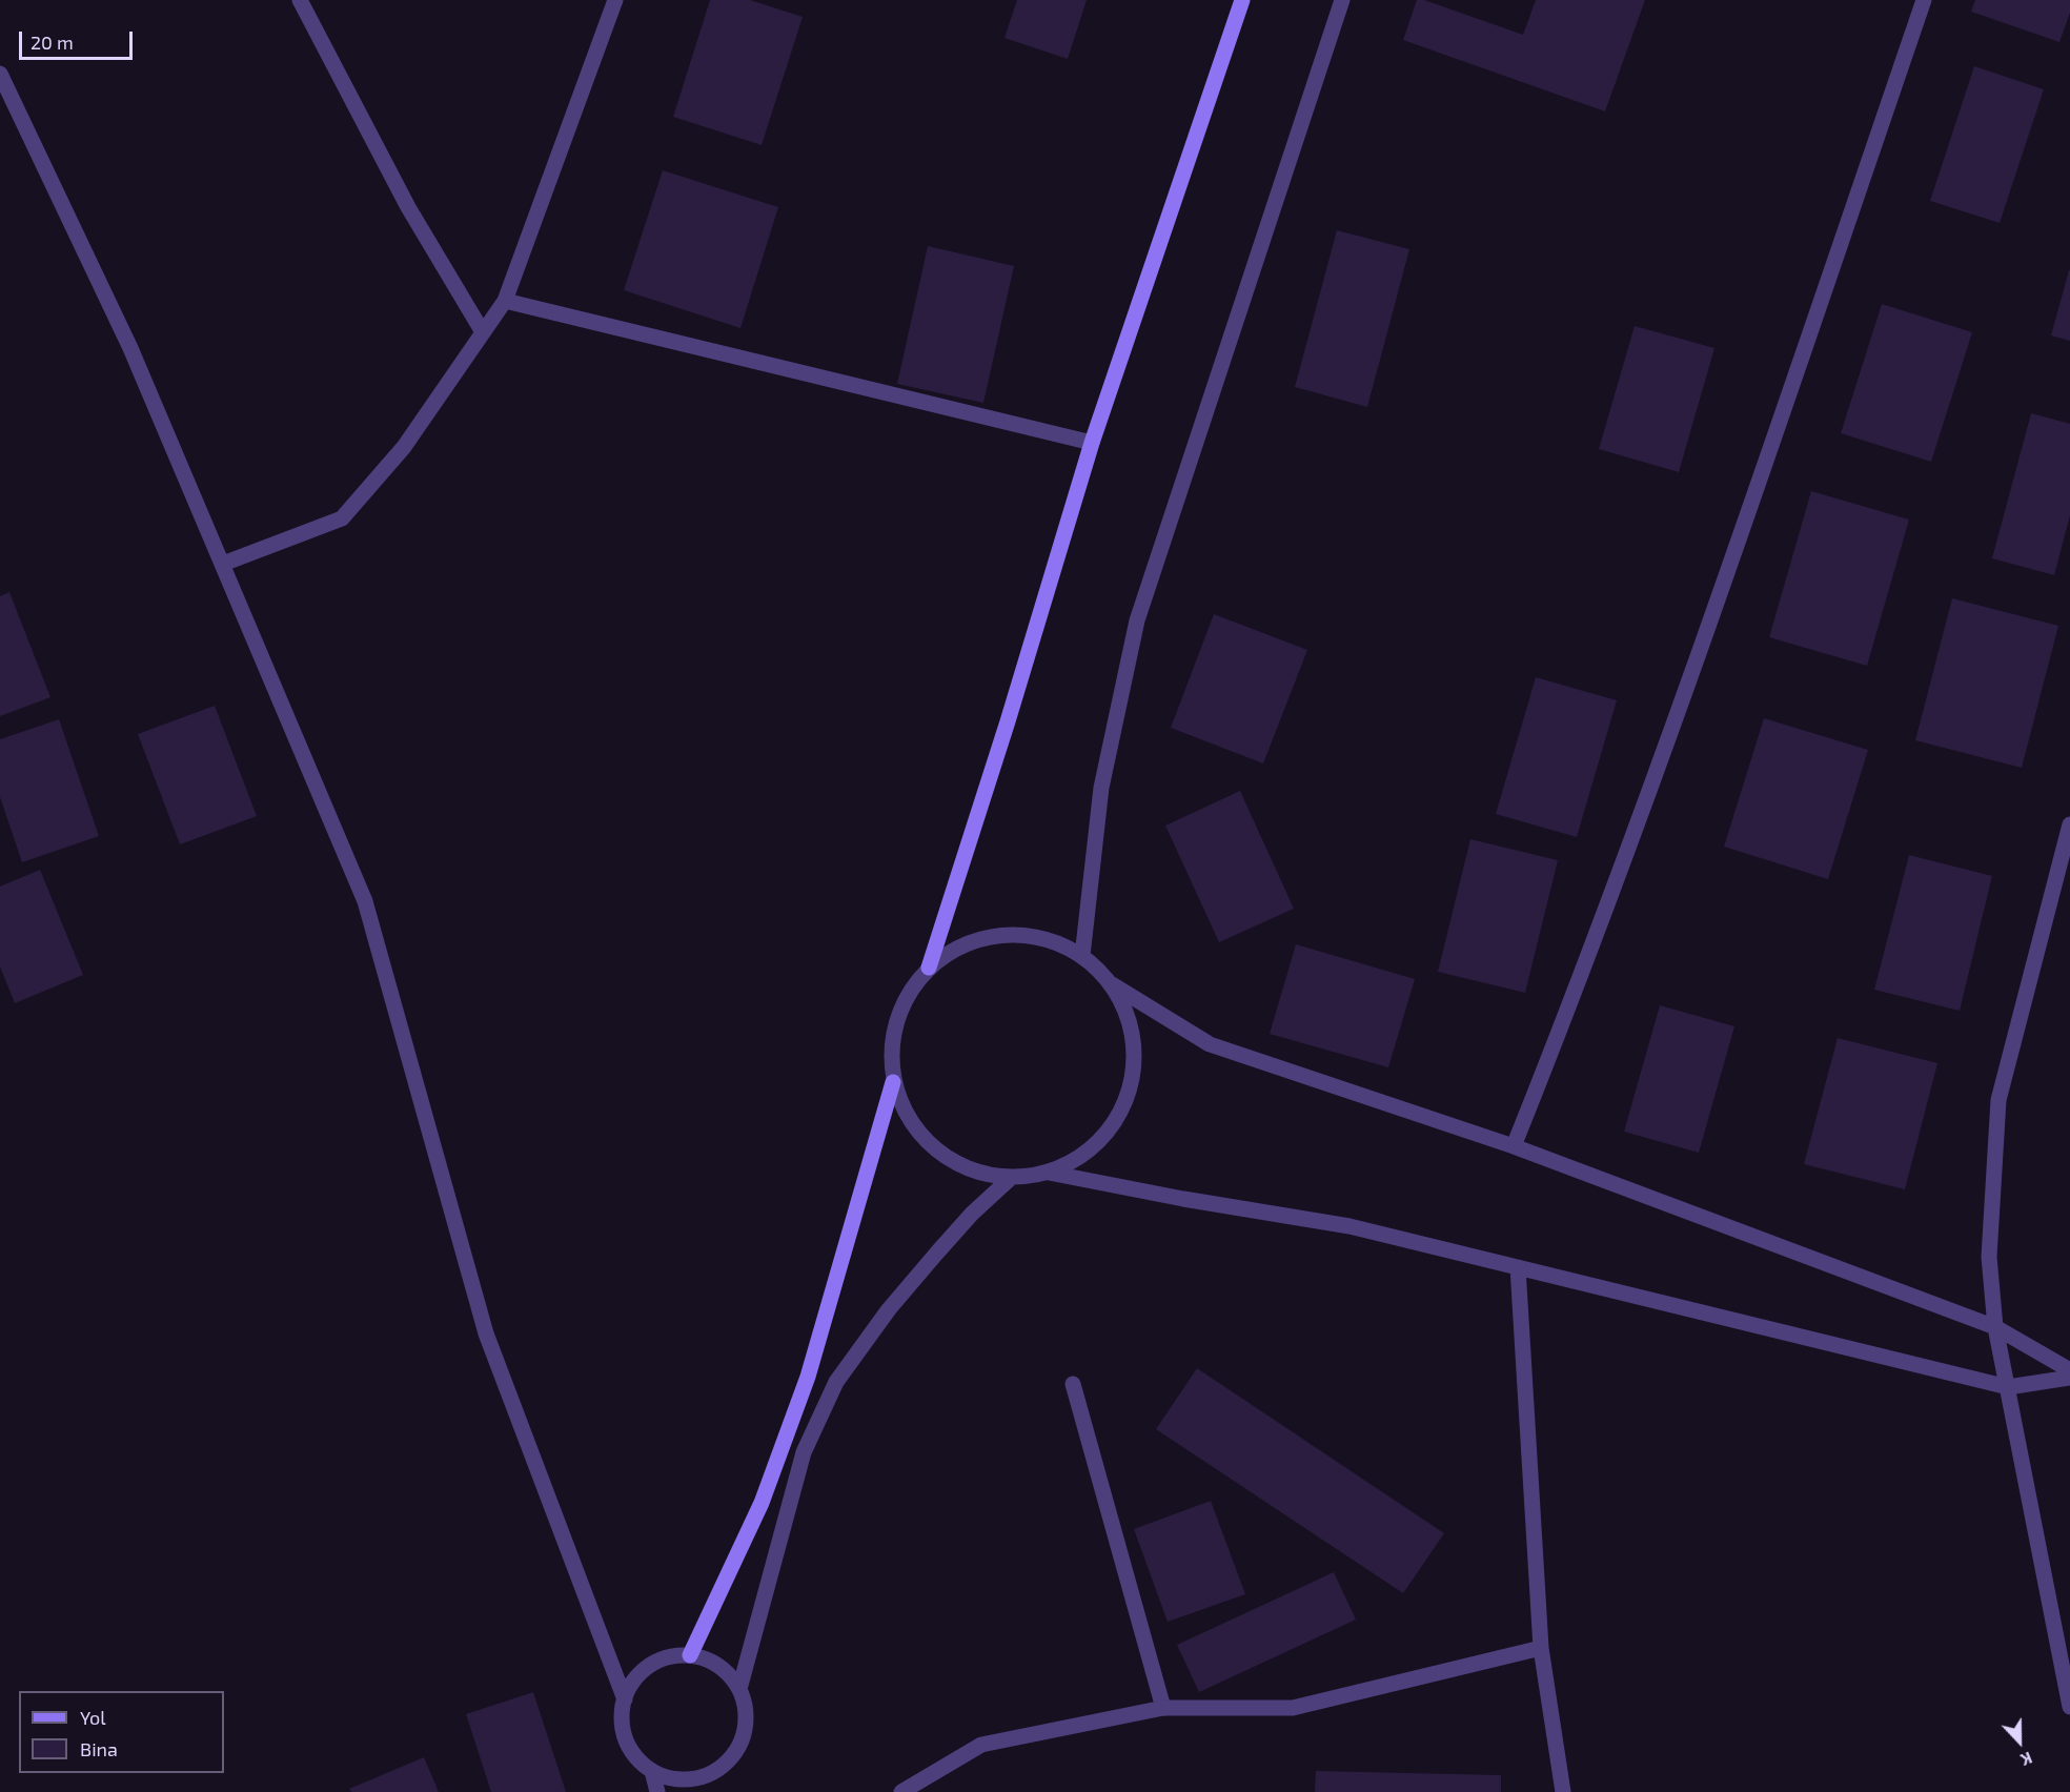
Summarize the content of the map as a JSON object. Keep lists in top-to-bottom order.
{
  "legend": ["Yol", "Bina"],
  "scale_bar": "20 m",
  "north": "bottom"
}
